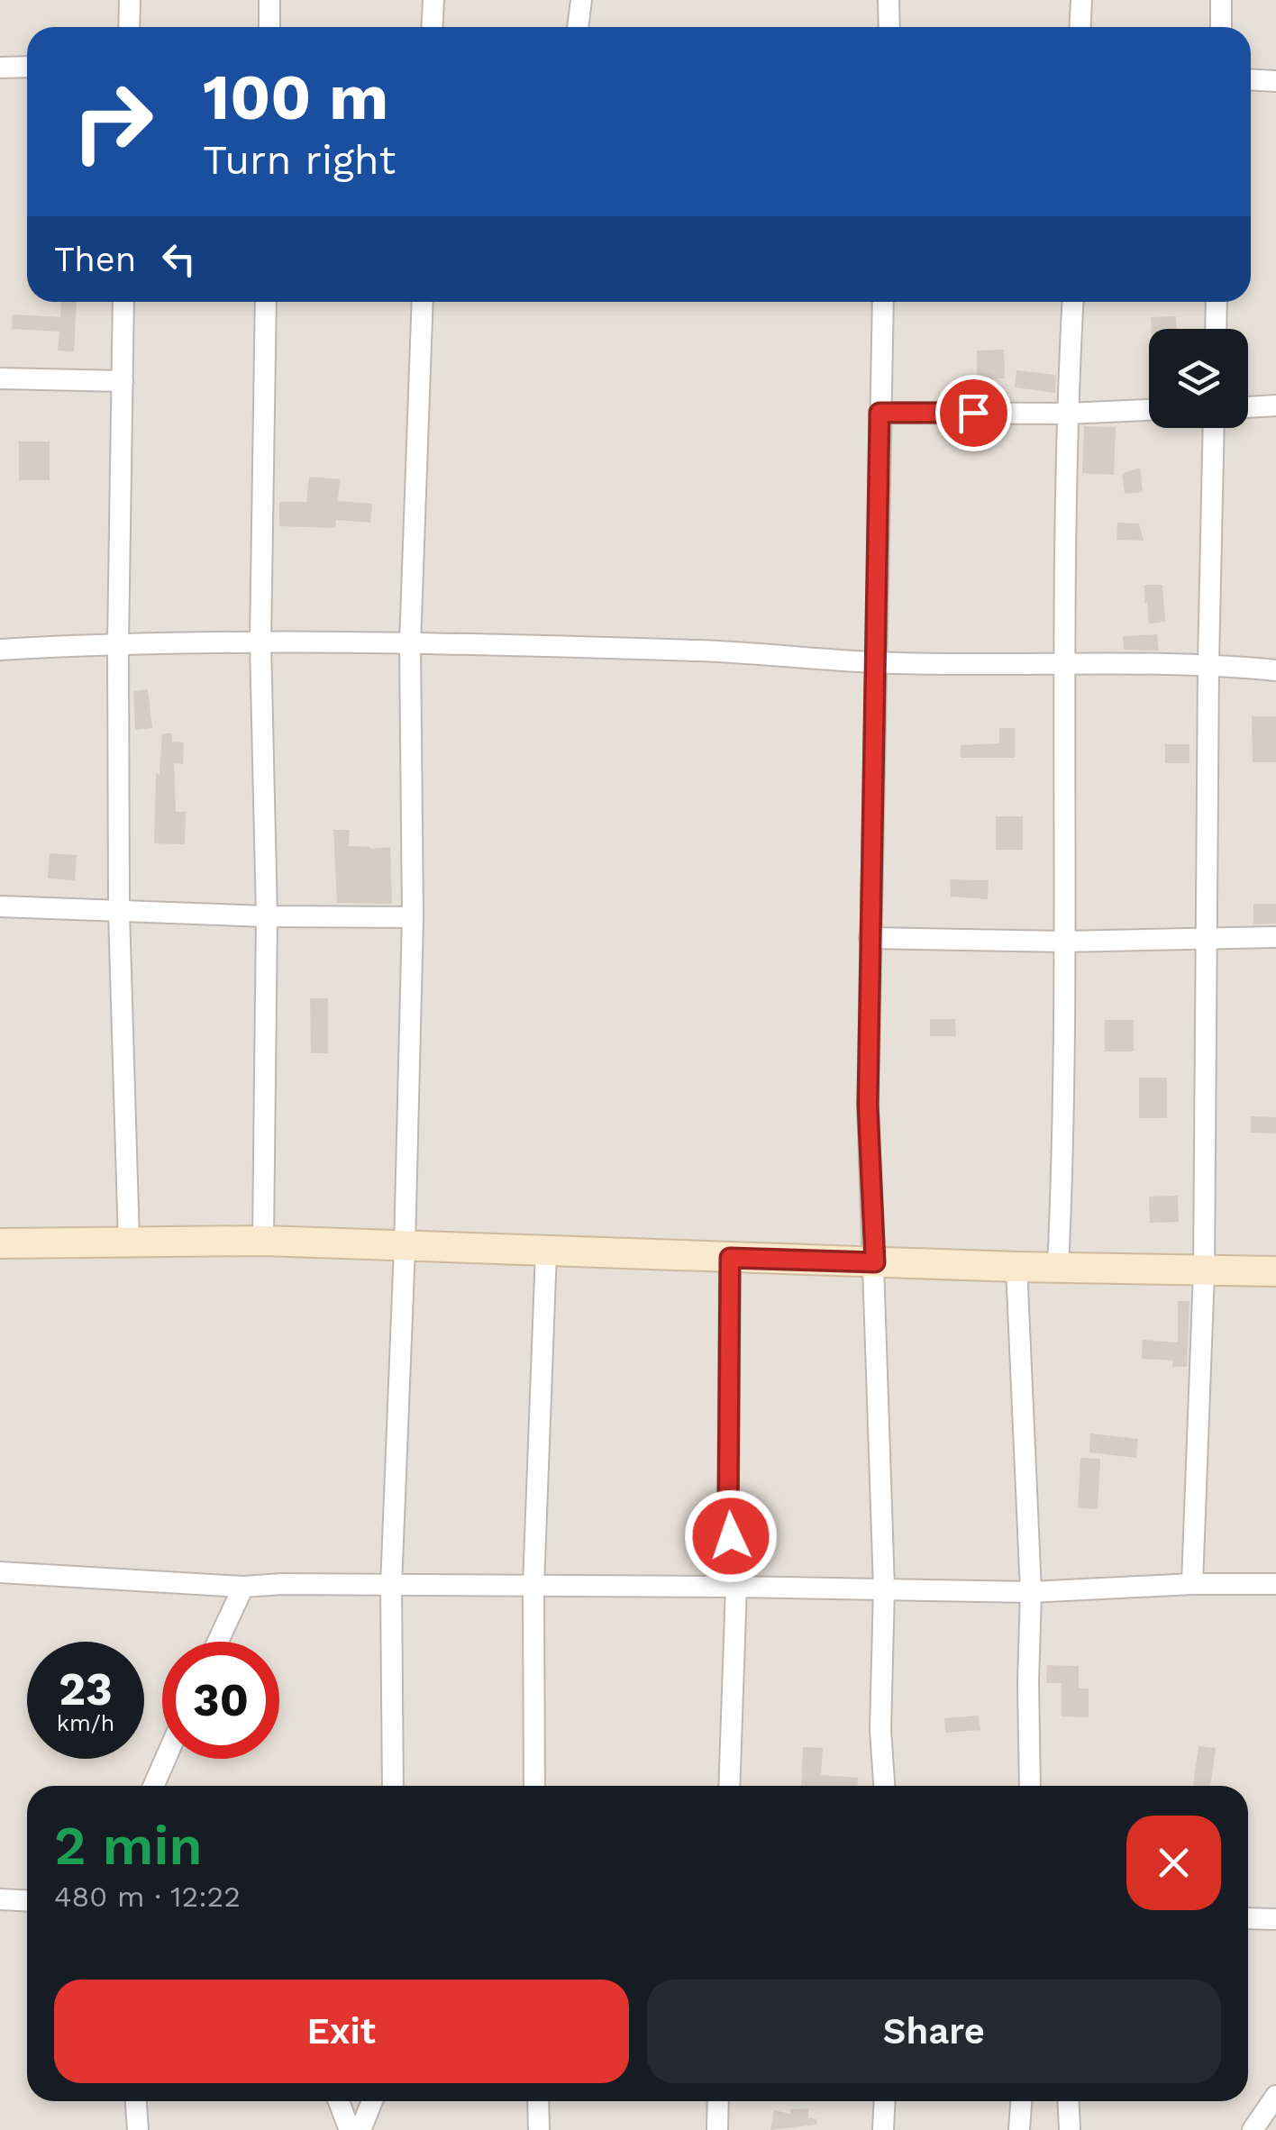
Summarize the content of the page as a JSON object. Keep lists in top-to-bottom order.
{
  "page": {
    "turn": ["100 m", "Turn right"],
    "then": "Then",
    "speed": "23 km/h",
    "limit": "30",
    "heading": ["2 min", "480 m · 12:22"],
    "buttons": ["Exit", "Share"]
  }
}
